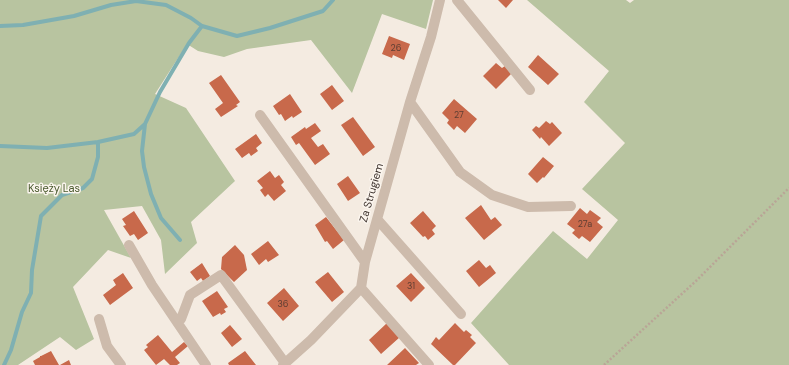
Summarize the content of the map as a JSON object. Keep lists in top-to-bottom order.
{
  "streets": {
    "street": ["Za Strugiem"]
  },
  "parks": ["Księży Las"],
  "house_numbers": [
    "26",
    "27",
    "27a",
    "31",
    "36"
  ]
}
